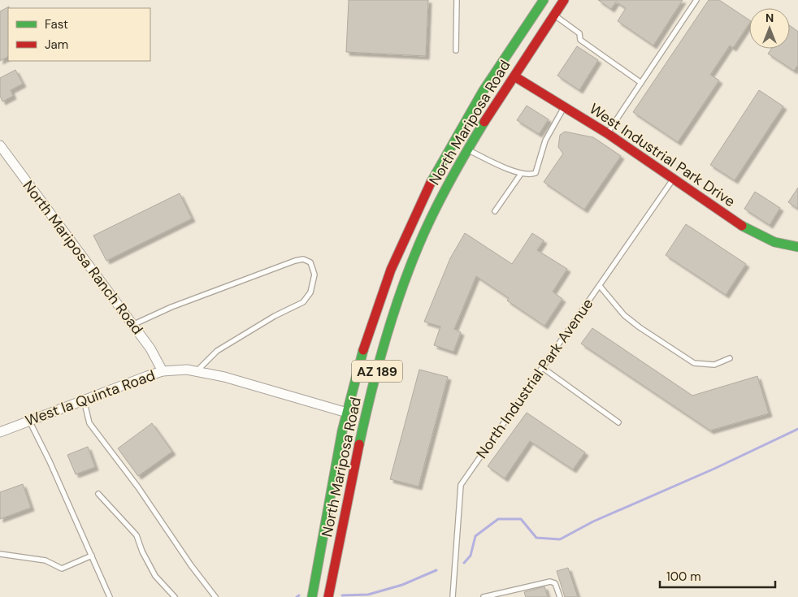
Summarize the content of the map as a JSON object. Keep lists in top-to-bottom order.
{
  "streets": {
    "main road": ["North Mariposa Road", "West Industrial Park Drive", "AZ 189"],
    "street": ["North Mariposa Ranch Road", "West la Quinta Road"],
    "lane": ["North Industrial Park Avenue"]
  },
  "crossings": [
    ["North Mariposa Road", "West Industrial Park Drive"],
    ["North Mariposa Road", "West la Quinta Road"],
    ["West Industrial Park Drive", "North Industrial Park Avenue"],
    ["North Mariposa Ranch Road", "West la Quinta Road"]
  ],
  "legend": ["Fast", "Jam"],
  "scale_bar": "100 m",
  "north": "top"
}
